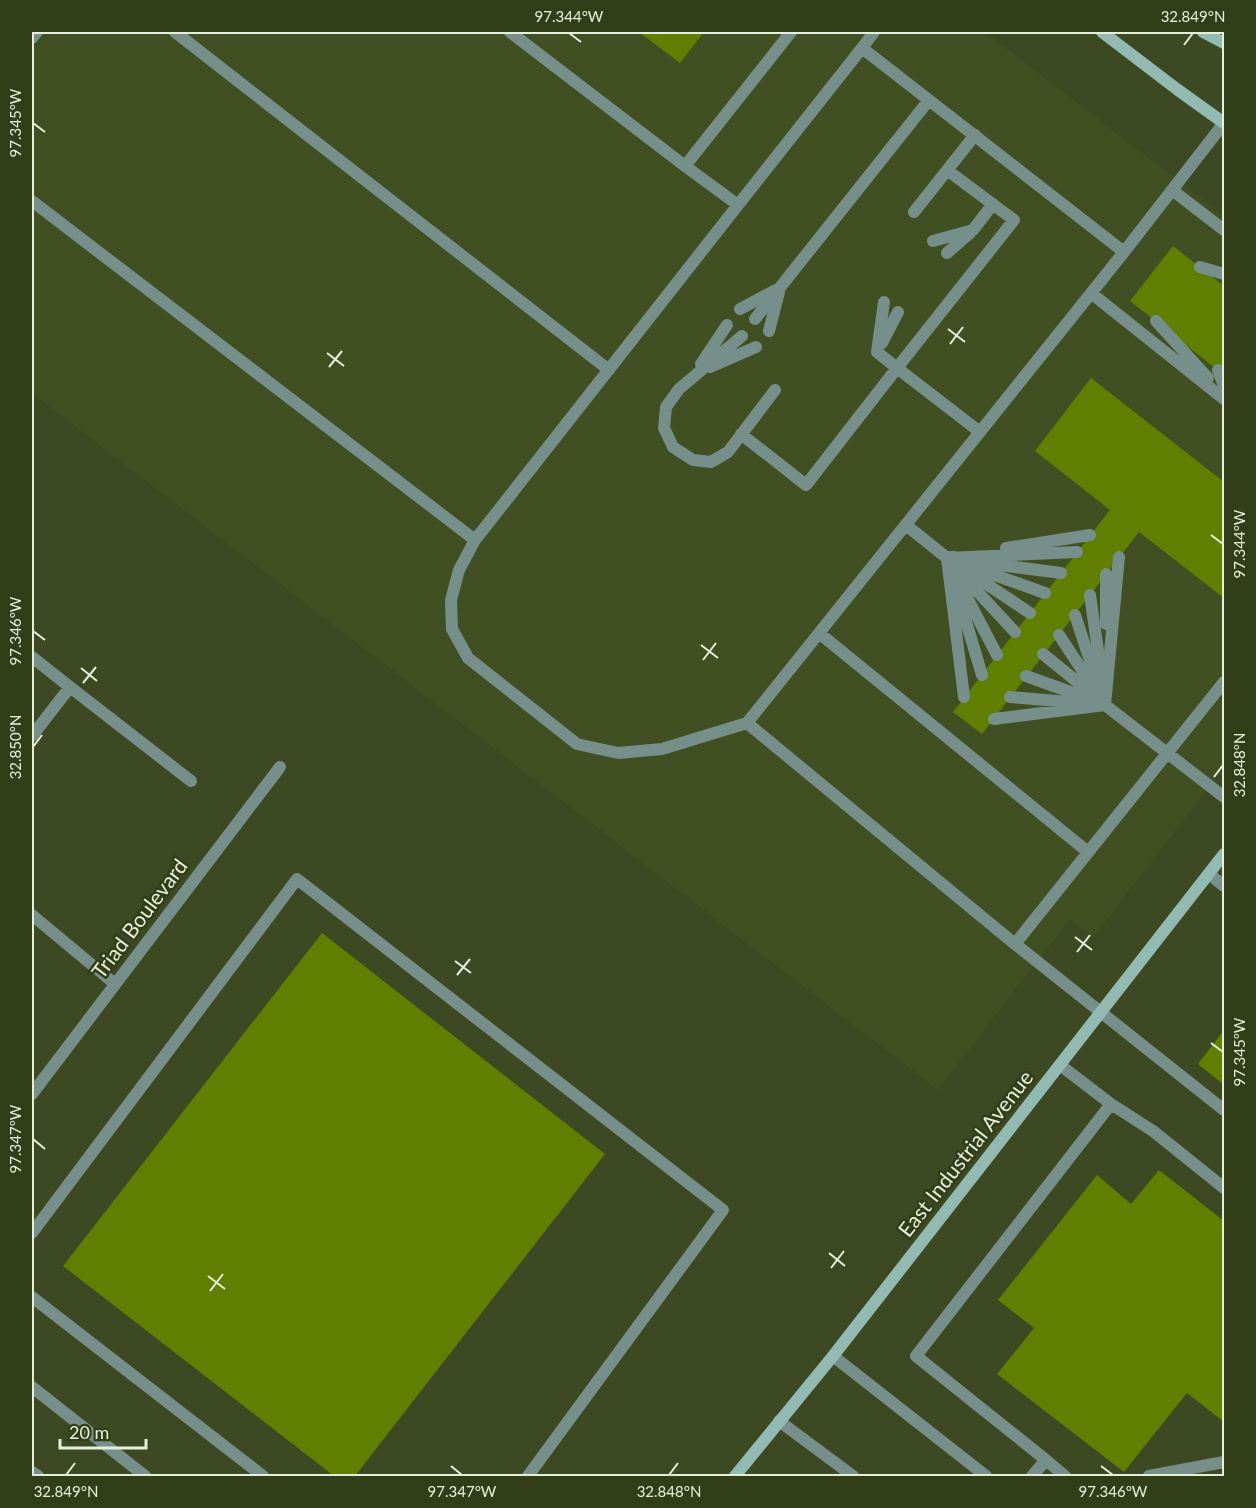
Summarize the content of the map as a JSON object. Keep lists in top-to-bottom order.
{
  "streets": {
    "street": ["Triad Boulevard", "East Industrial Avenue"]
  },
  "scale_bar": "20 m",
  "coordinates": [
    "97.344°W",
    "32.849°N",
    "97.345°W",
    "97.346°W",
    "32.850°N",
    "32.848°N",
    "97.347°W"
  ]
}
